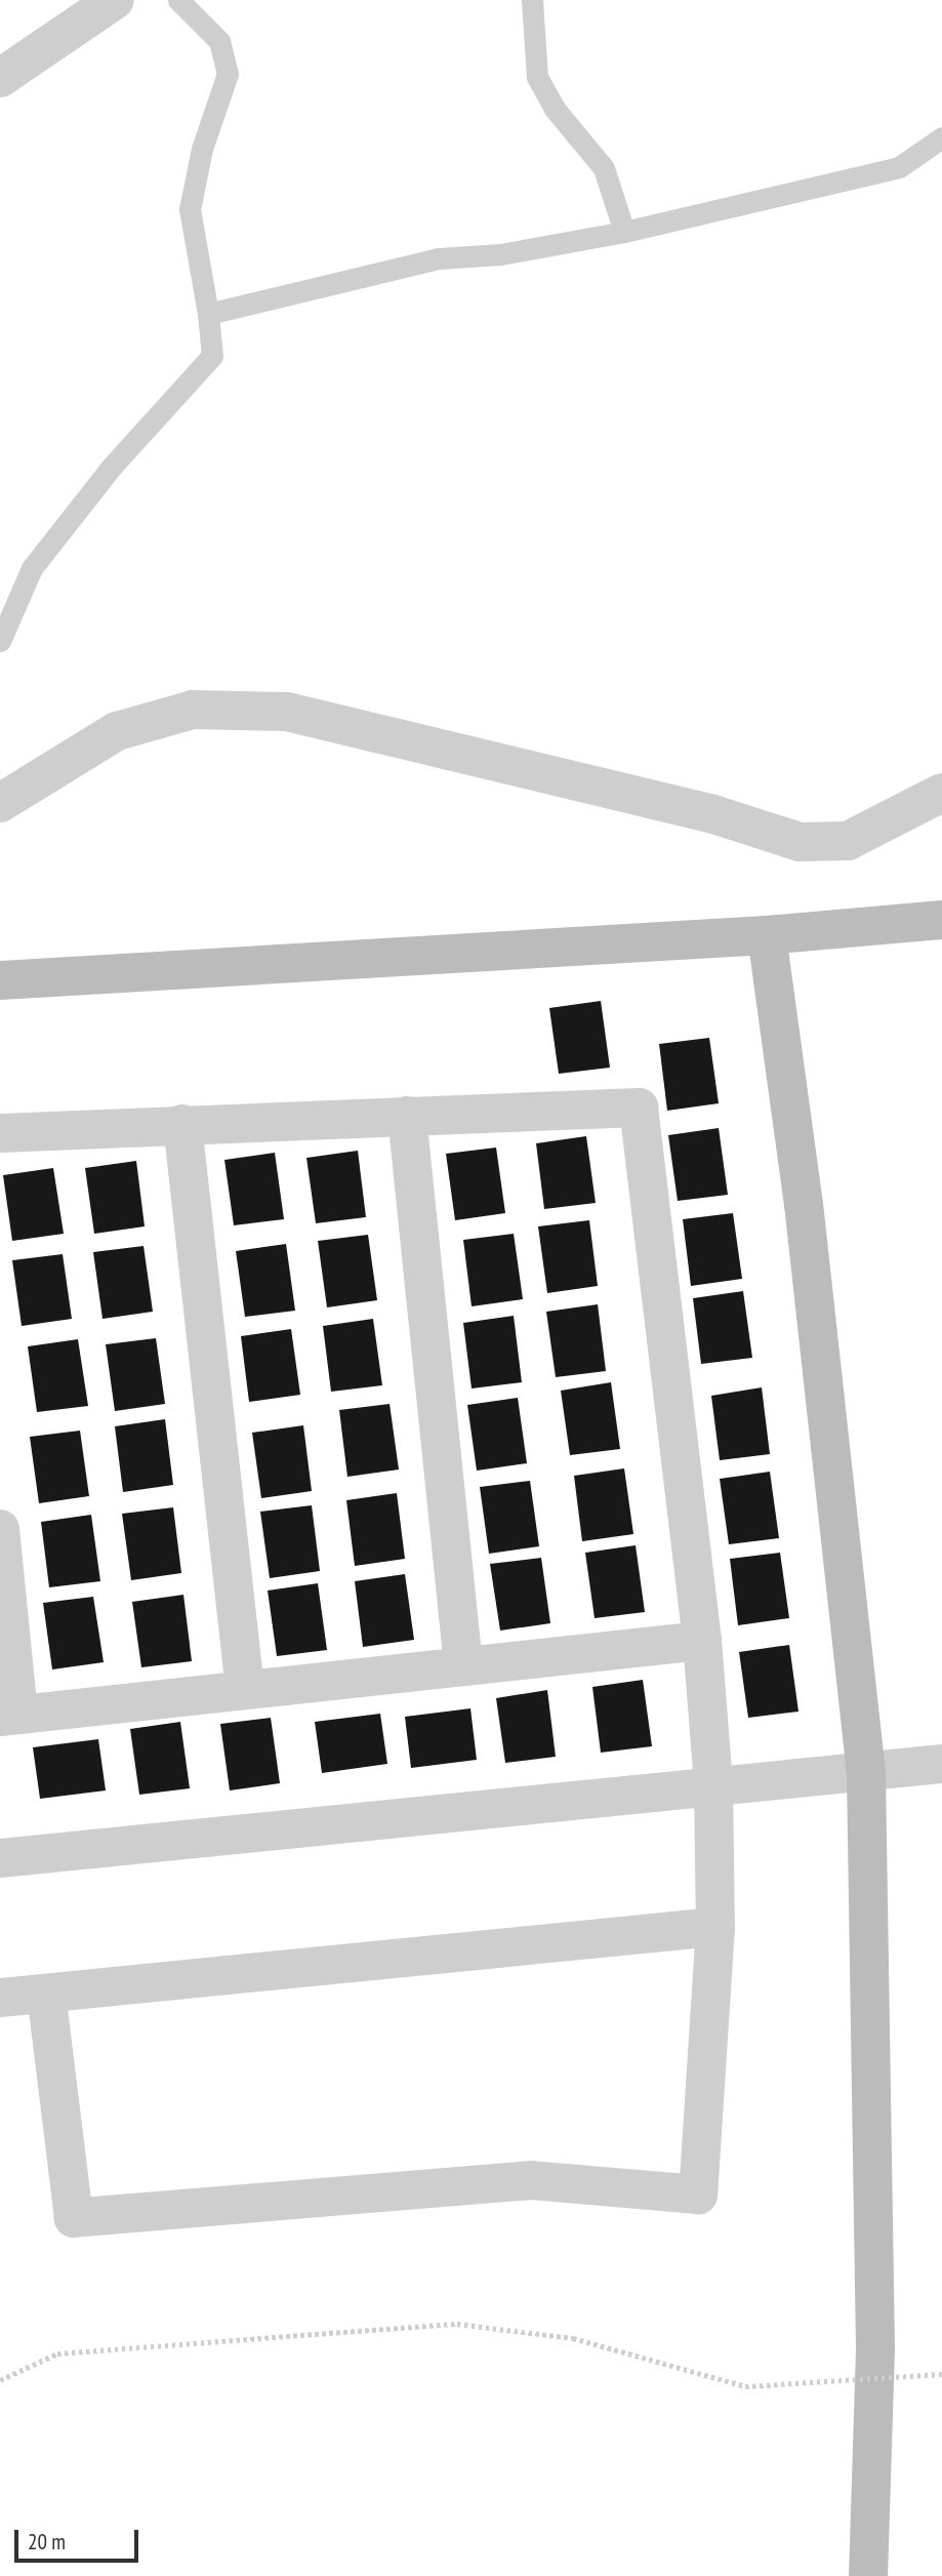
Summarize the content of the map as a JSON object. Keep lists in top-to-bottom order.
{
  "scale_bar": "20 m"
}
